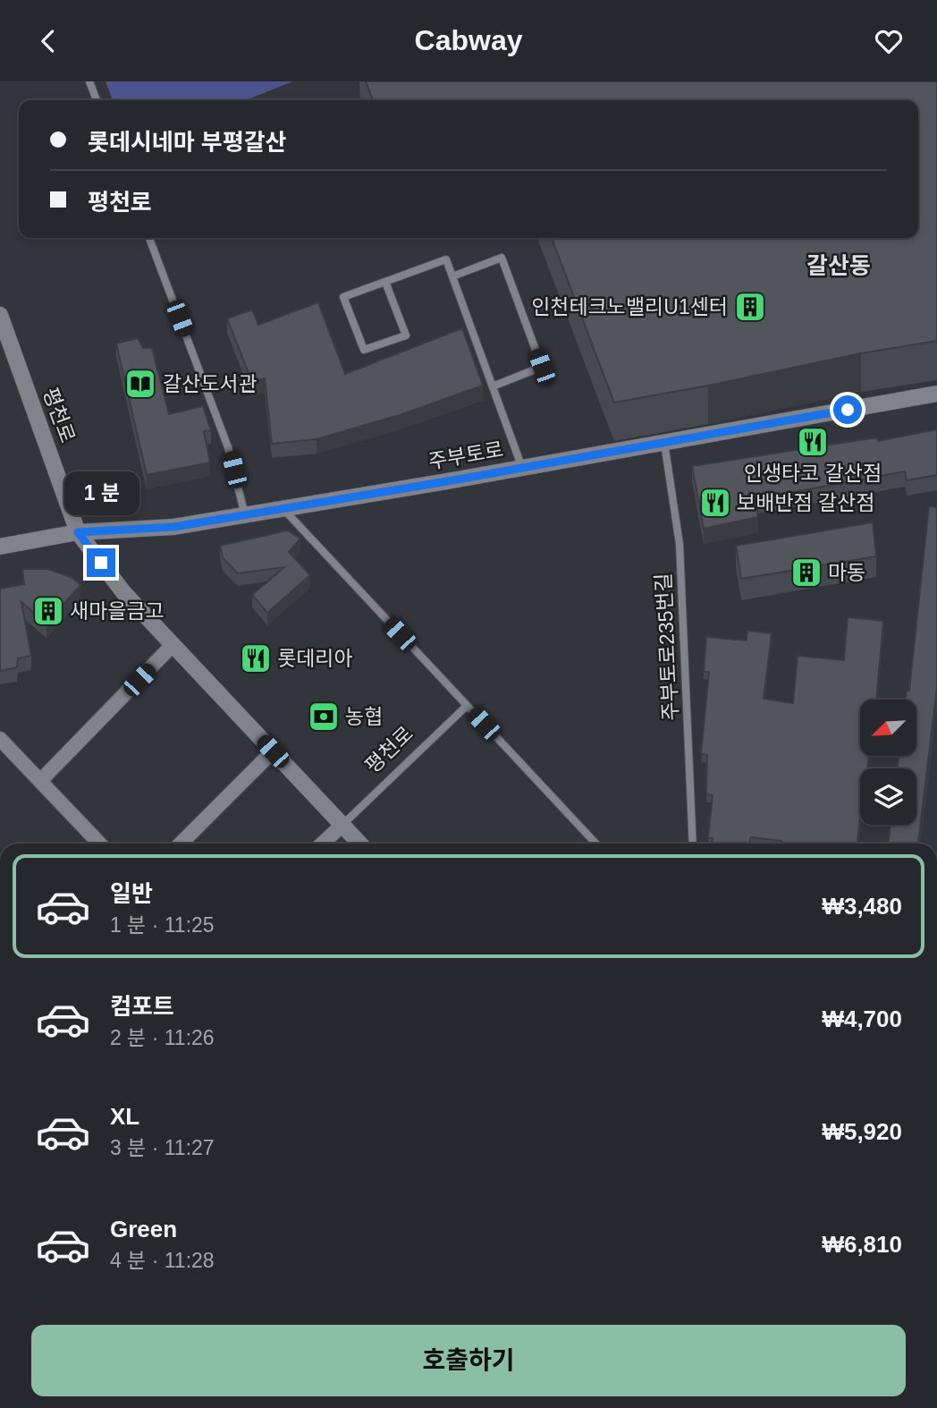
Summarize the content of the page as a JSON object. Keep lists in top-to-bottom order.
{
  "streets": {
    "main road": ["평천로", "주부토로"],
    "lane": ["주부토로235번길"]
  },
  "crossings": [
    ["평천로", "주부토로"],
    ["주부토로", "주부토로235번길"]
  ],
  "districts": ["갈산동"],
  "places": {
    "building": ["인천테크노밸리U1센터", "마동", "새마을금고"],
    "library": ["갈산도서관"],
    "restaurant": ["인생타코 갈산점", "보배반점 갈산점", "롯데리아"],
    "bank": ["농협"]
  },
  "north": "bottom left",
  "page": {
    "header": "Cabway",
    "banner": ["롯데시네마 부평갈산", "평천로"],
    "bubble": "1 분",
    "list": [
      {
        "name": "일반",
        "note": "1 분 · 11:25",
        "value": "₩3,480"
      },
      {
        "name": "컴포트",
        "note": "2 분 · 11:26",
        "value": "₩4,700"
      },
      {
        "name": "XL",
        "note": "3 분 · 11:27",
        "value": "₩5,920"
      },
      {
        "name": "Green",
        "note": "4 분 · 11:28",
        "value": "₩6,810"
      }
    ],
    "buttons": "호출하기"
  }
}
